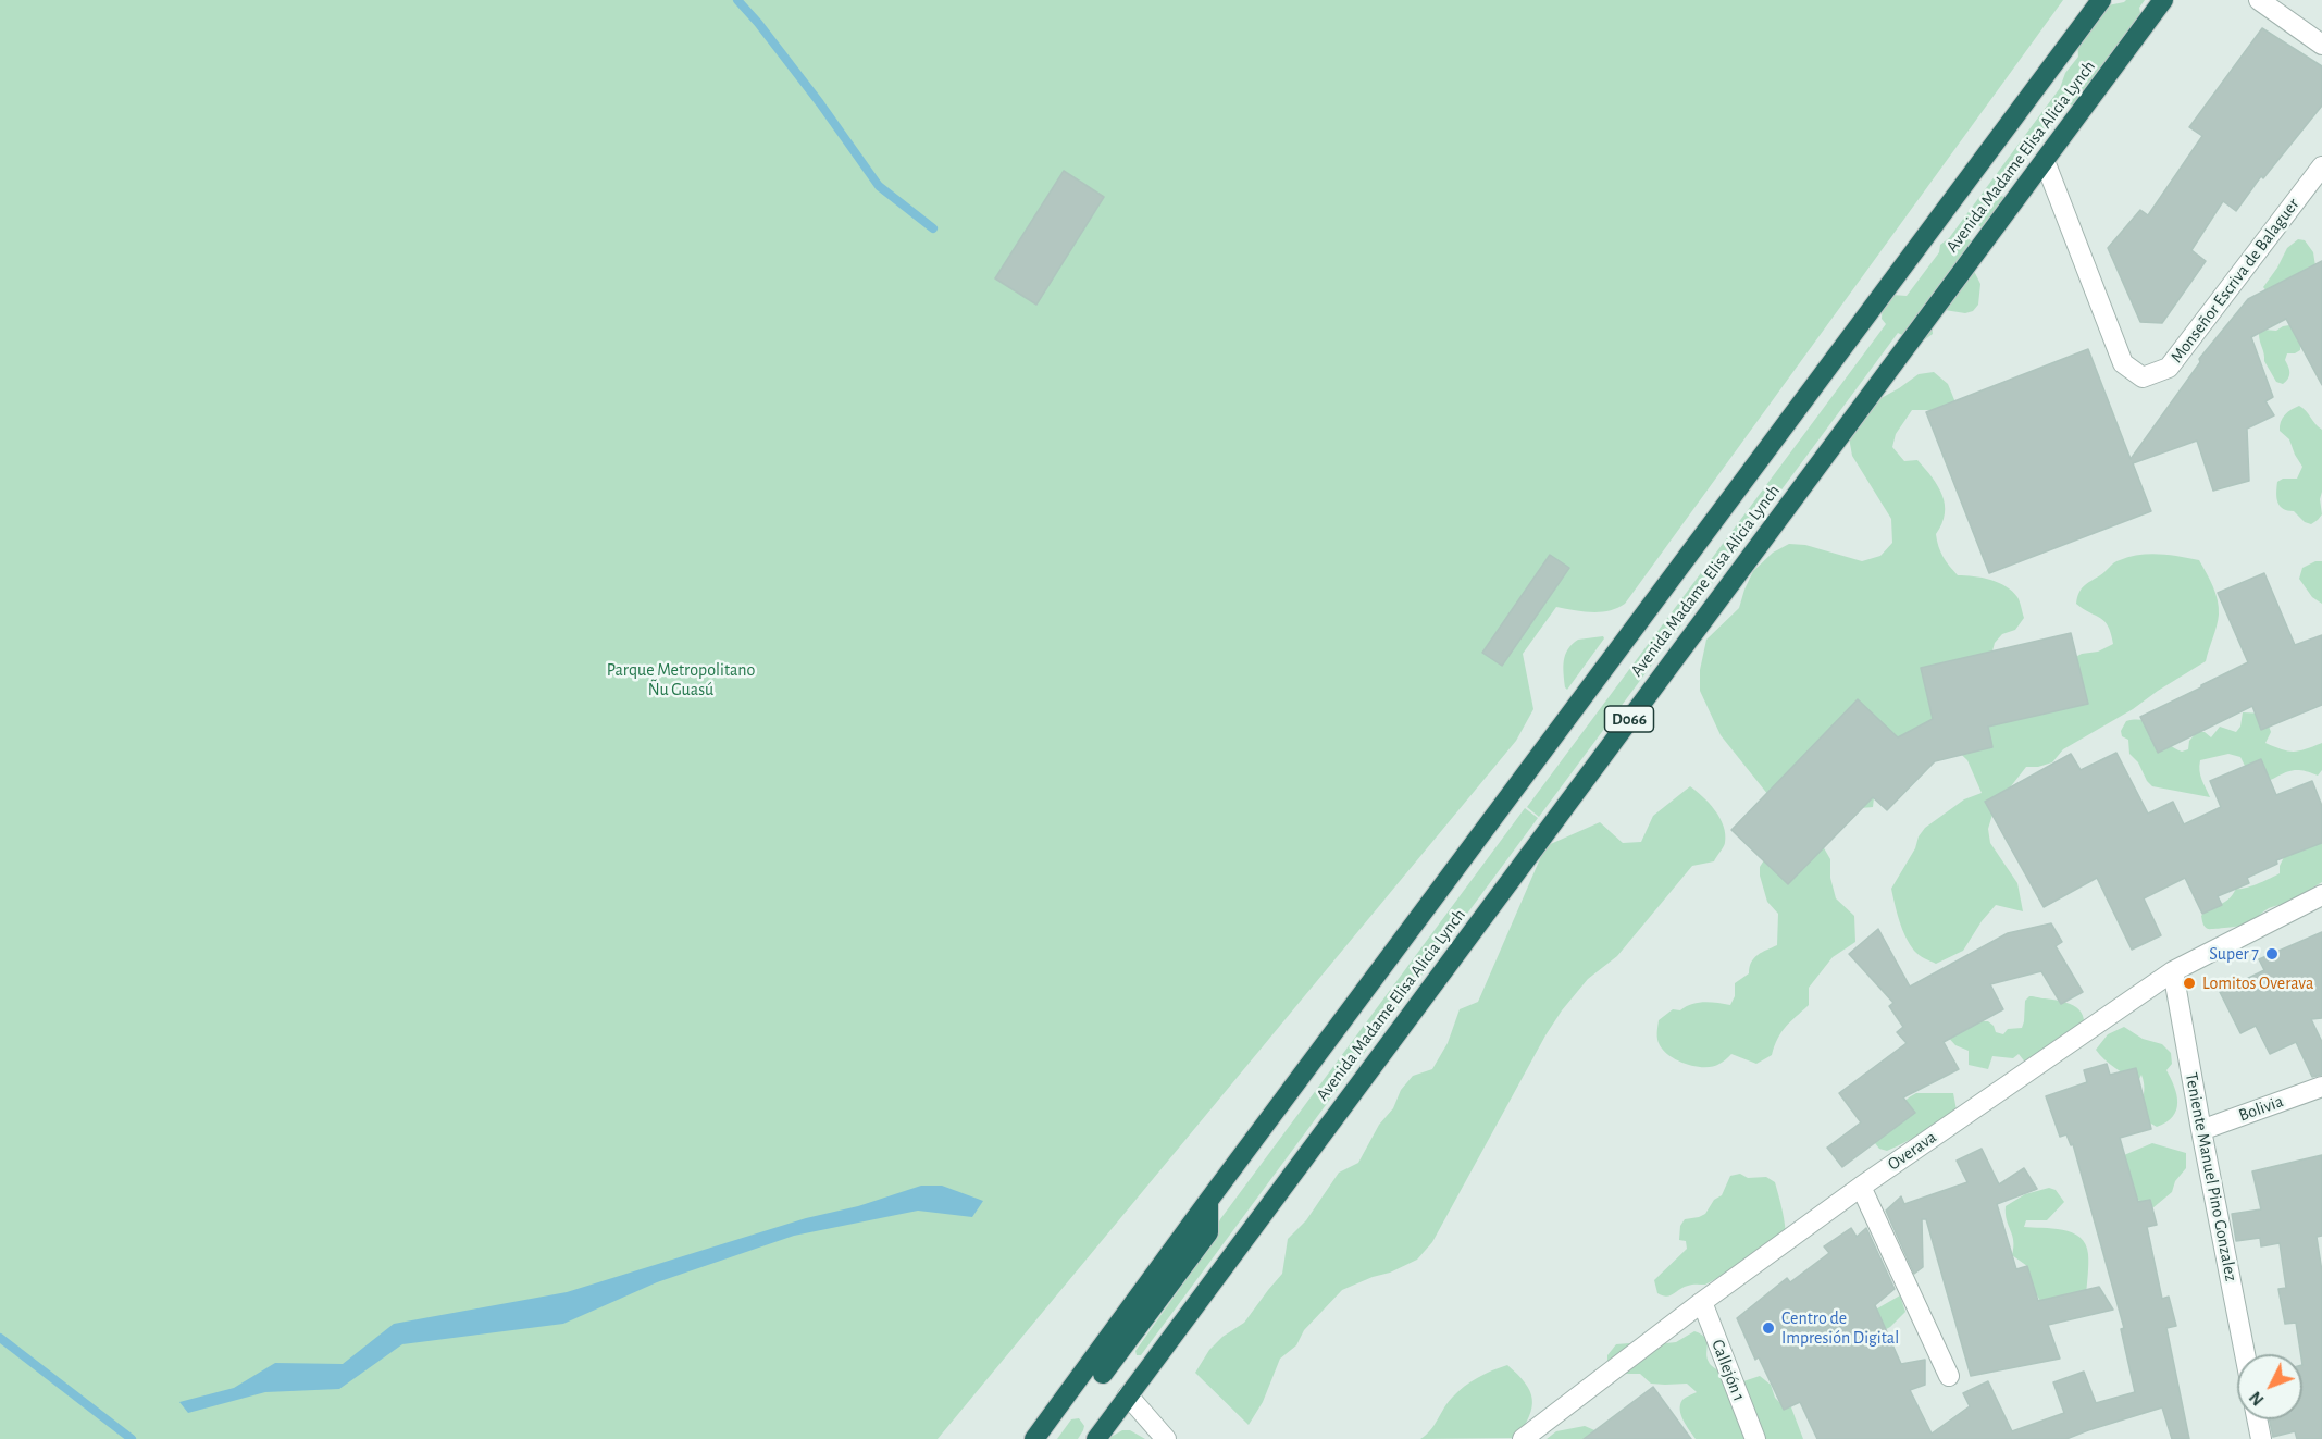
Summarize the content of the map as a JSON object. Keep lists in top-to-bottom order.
{
  "streets": {
    "highway": ["Avenida Madame Elisa Alicia Lynch", "D066"],
    "street": [
      "Monseñor Escriva de Balaguer",
      "Bolivia",
      "Overava",
      "Teniente Manuel Pino Gonzalez",
      "Callejón 1"
    ]
  },
  "crossings": [
    ["Avenida Madame Elisa Alicia Lynch", "Monseñor Escriva de Balaguer"],
    ["Bolivia", "Teniente Manuel Pino Gonzalez"],
    ["Overava", "Teniente Manuel Pino Gonzalez"],
    ["Overava", "Callejón 1"]
  ],
  "parks": ["Parque Metropolitano Ñu Guasú"],
  "places": ["Super 7", "Lomitos Overava", "Centro de Impresión Digital"],
  "north": "bottom left"
}
